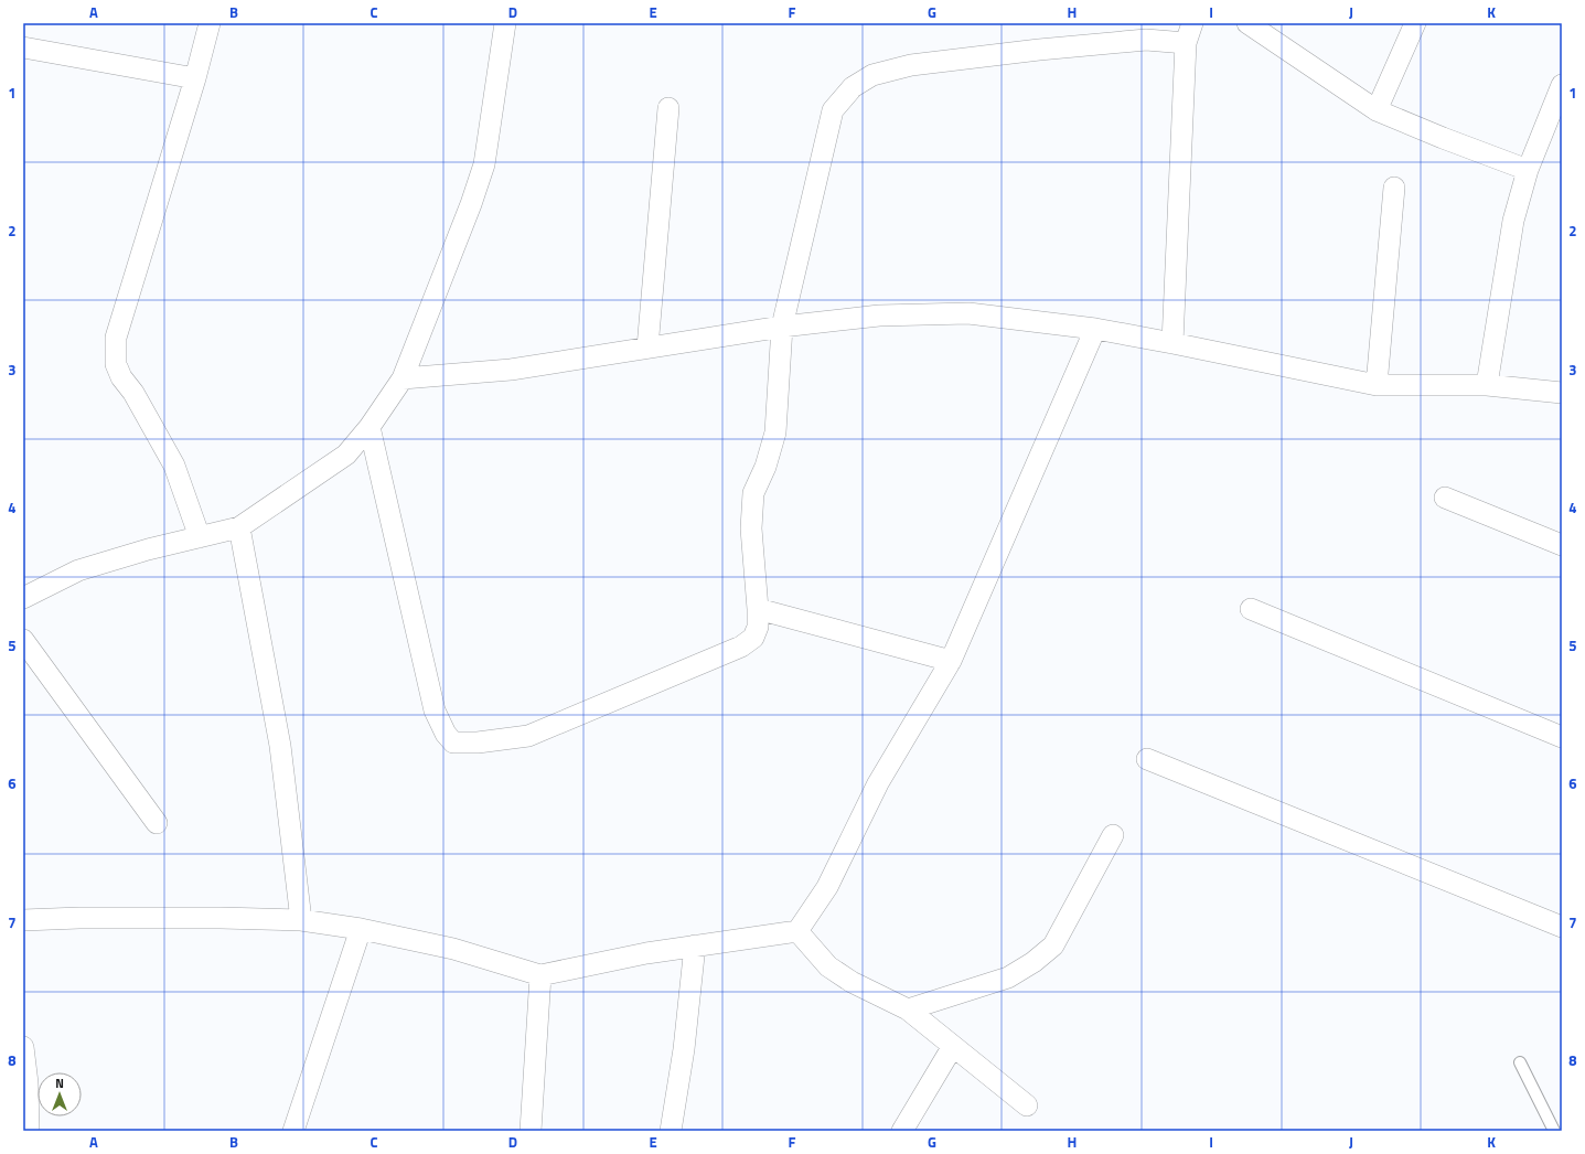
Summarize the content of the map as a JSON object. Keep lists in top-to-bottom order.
{
  "north": "top",
  "grid": {
    "columns": [
      "A",
      "B",
      "C",
      "D",
      "E",
      "F",
      "G",
      "H",
      "I",
      "J",
      "K"
    ],
    "rows": [
      "1",
      "2",
      "3",
      "4",
      "5",
      "6",
      "7",
      "8"
    ]
  }
}
